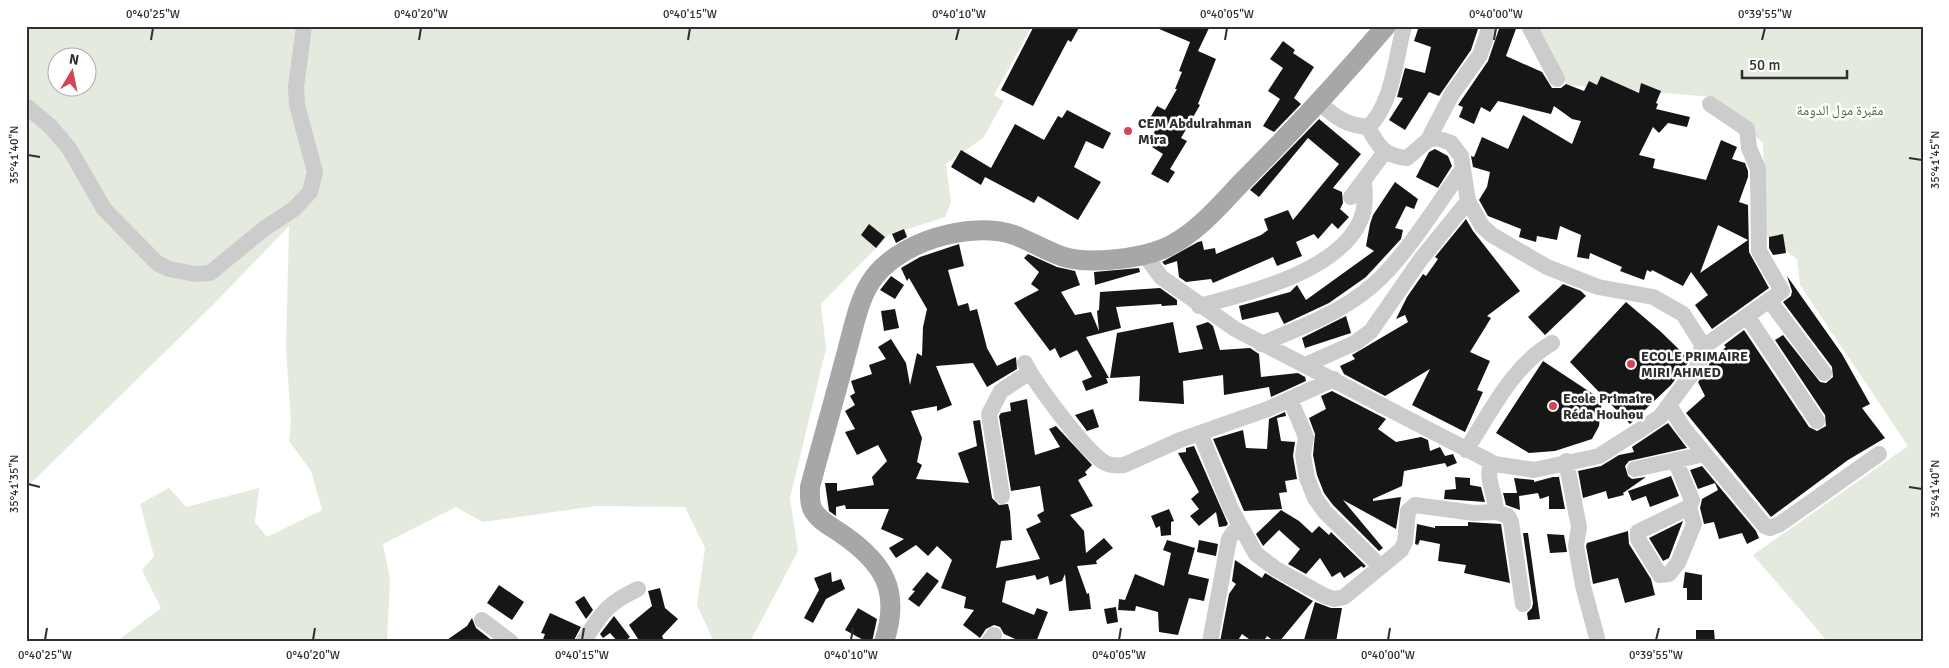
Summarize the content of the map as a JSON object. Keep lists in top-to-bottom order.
{
  "parks": ["مقبرة مول الدومة"],
  "places": ["CEM Abdulrahman Mira", "ECOLE PRIMAIRE MIRI AHMED", "Ecole Primaire Réda Houhou"],
  "scale_bar": "50 m",
  "north": "top",
  "coordinates": [
    "0°40'25\"W",
    "0°40'20\"W",
    "0°40'15\"W",
    "0°40'10\"W",
    "0°40'05\"W",
    "0°40'00\"W",
    "0°39'55\"W",
    "35°41'40\"N",
    "35°41'45\"N",
    "35°41'35\"N"
  ]
}
